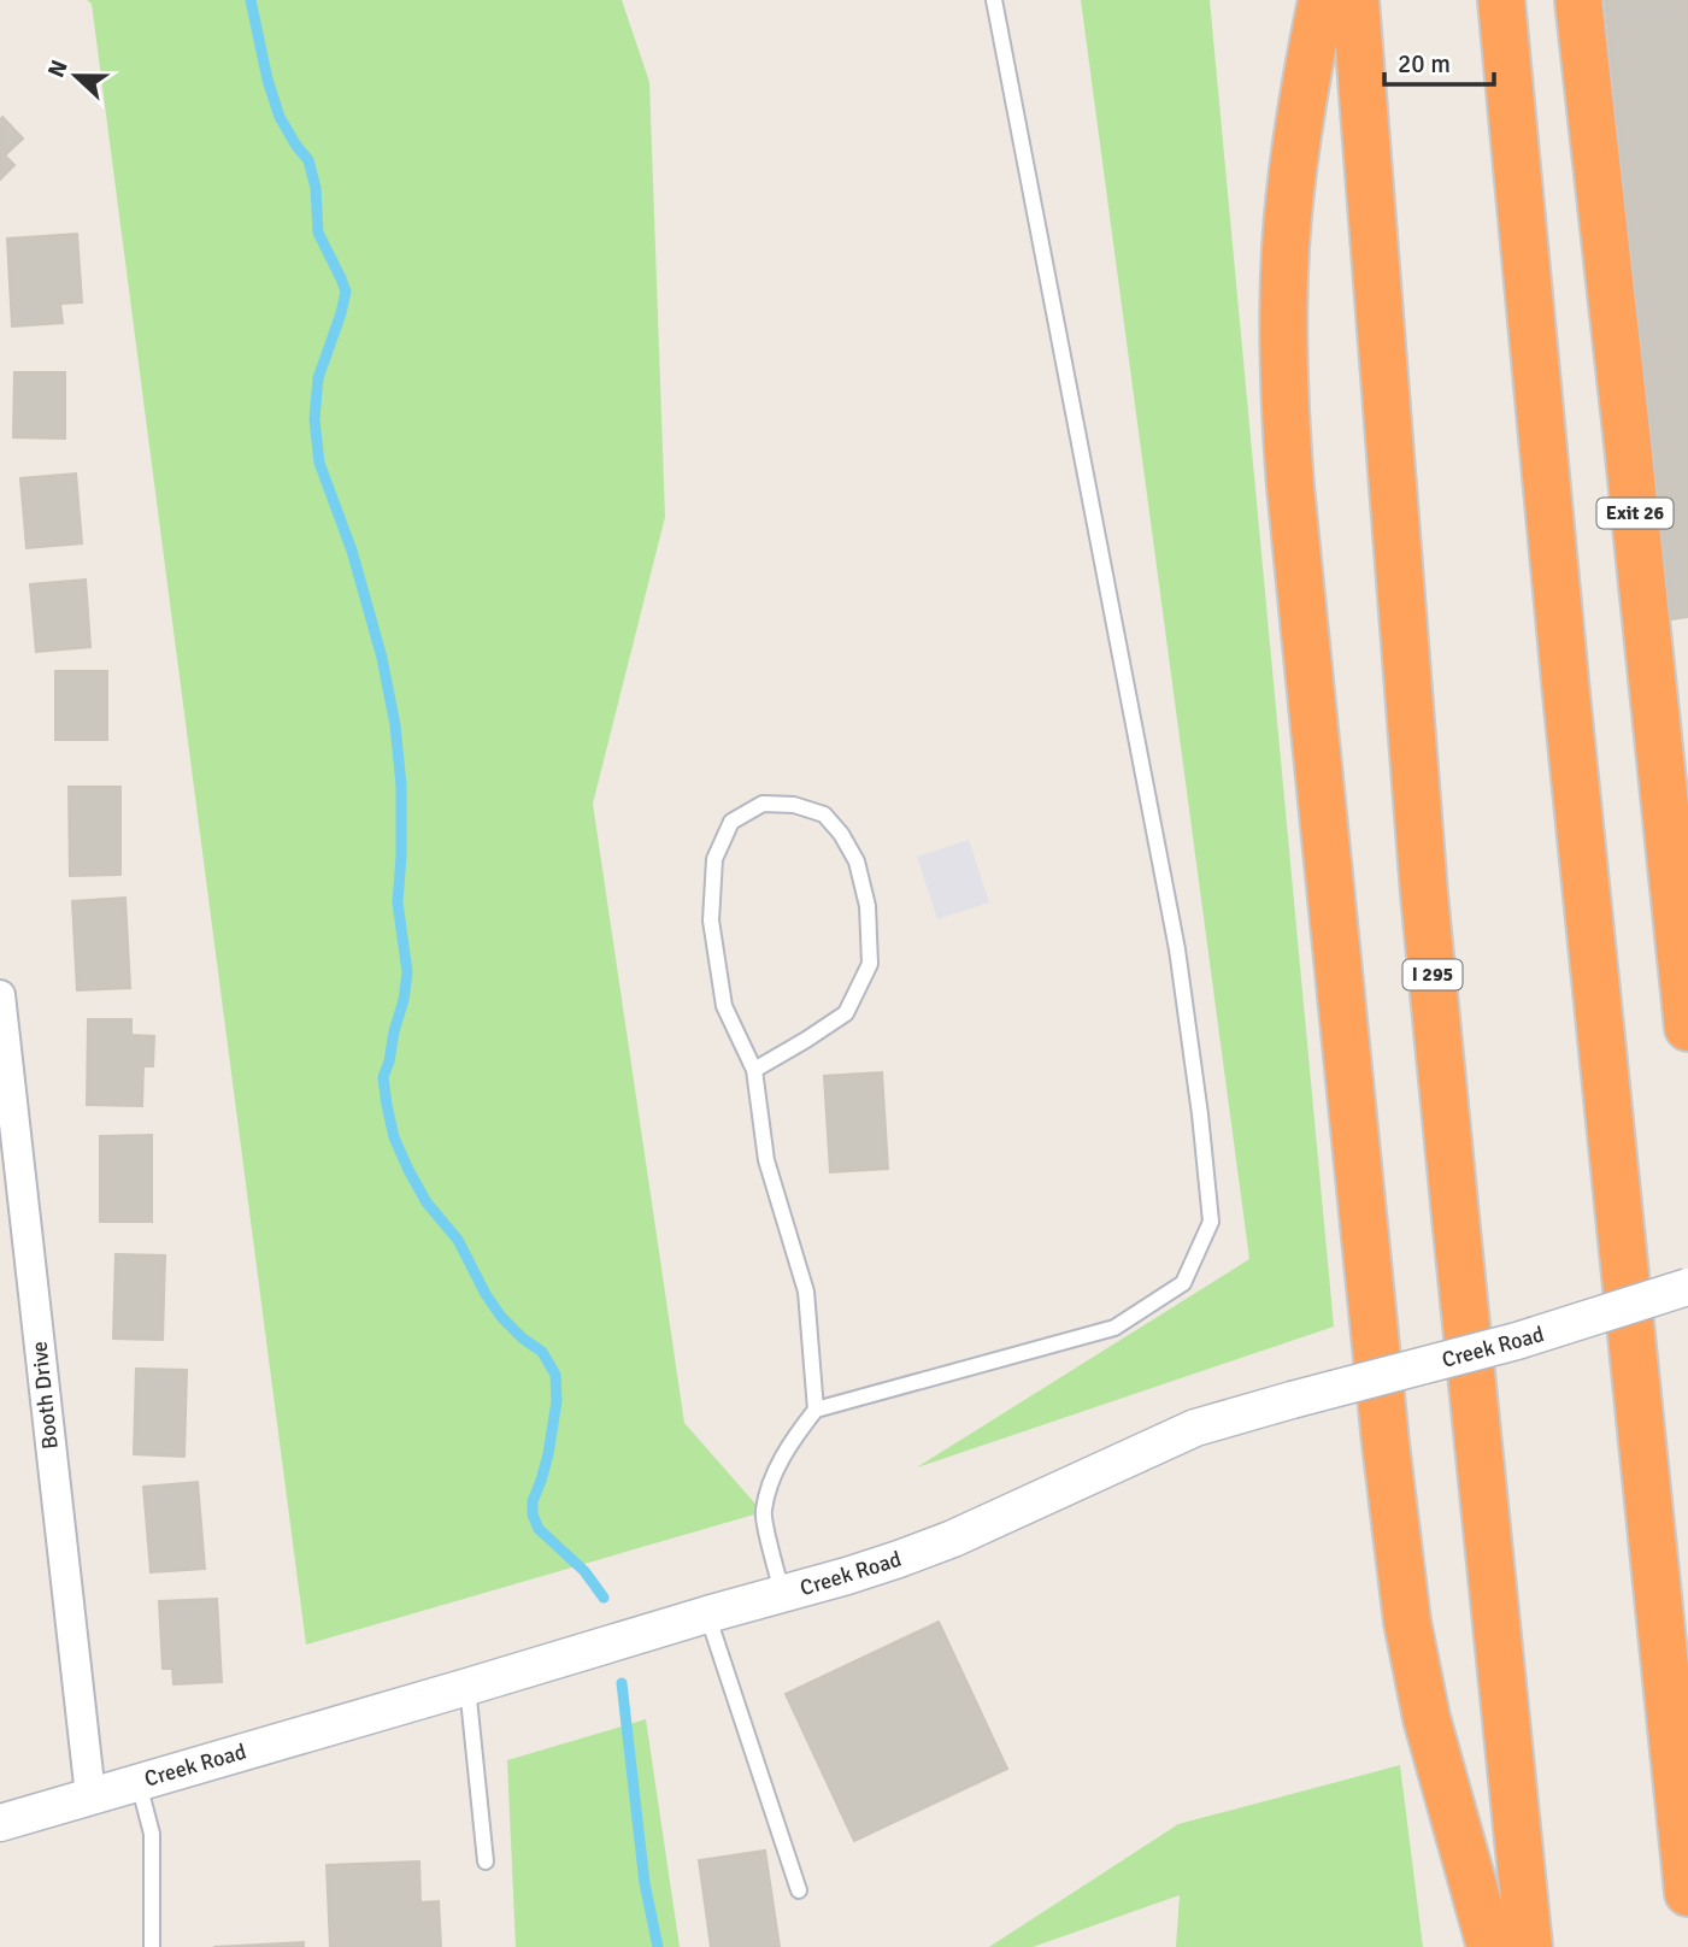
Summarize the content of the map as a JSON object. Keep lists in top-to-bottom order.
{
  "streets": {
    "highway": ["Exit 26", "I 295"],
    "street": ["Creek Road", "Booth Drive"]
  },
  "crossings": [
    ["Creek Road", "Booth Drive"]
  ],
  "scale_bar": "20 m",
  "north": "left"
}
